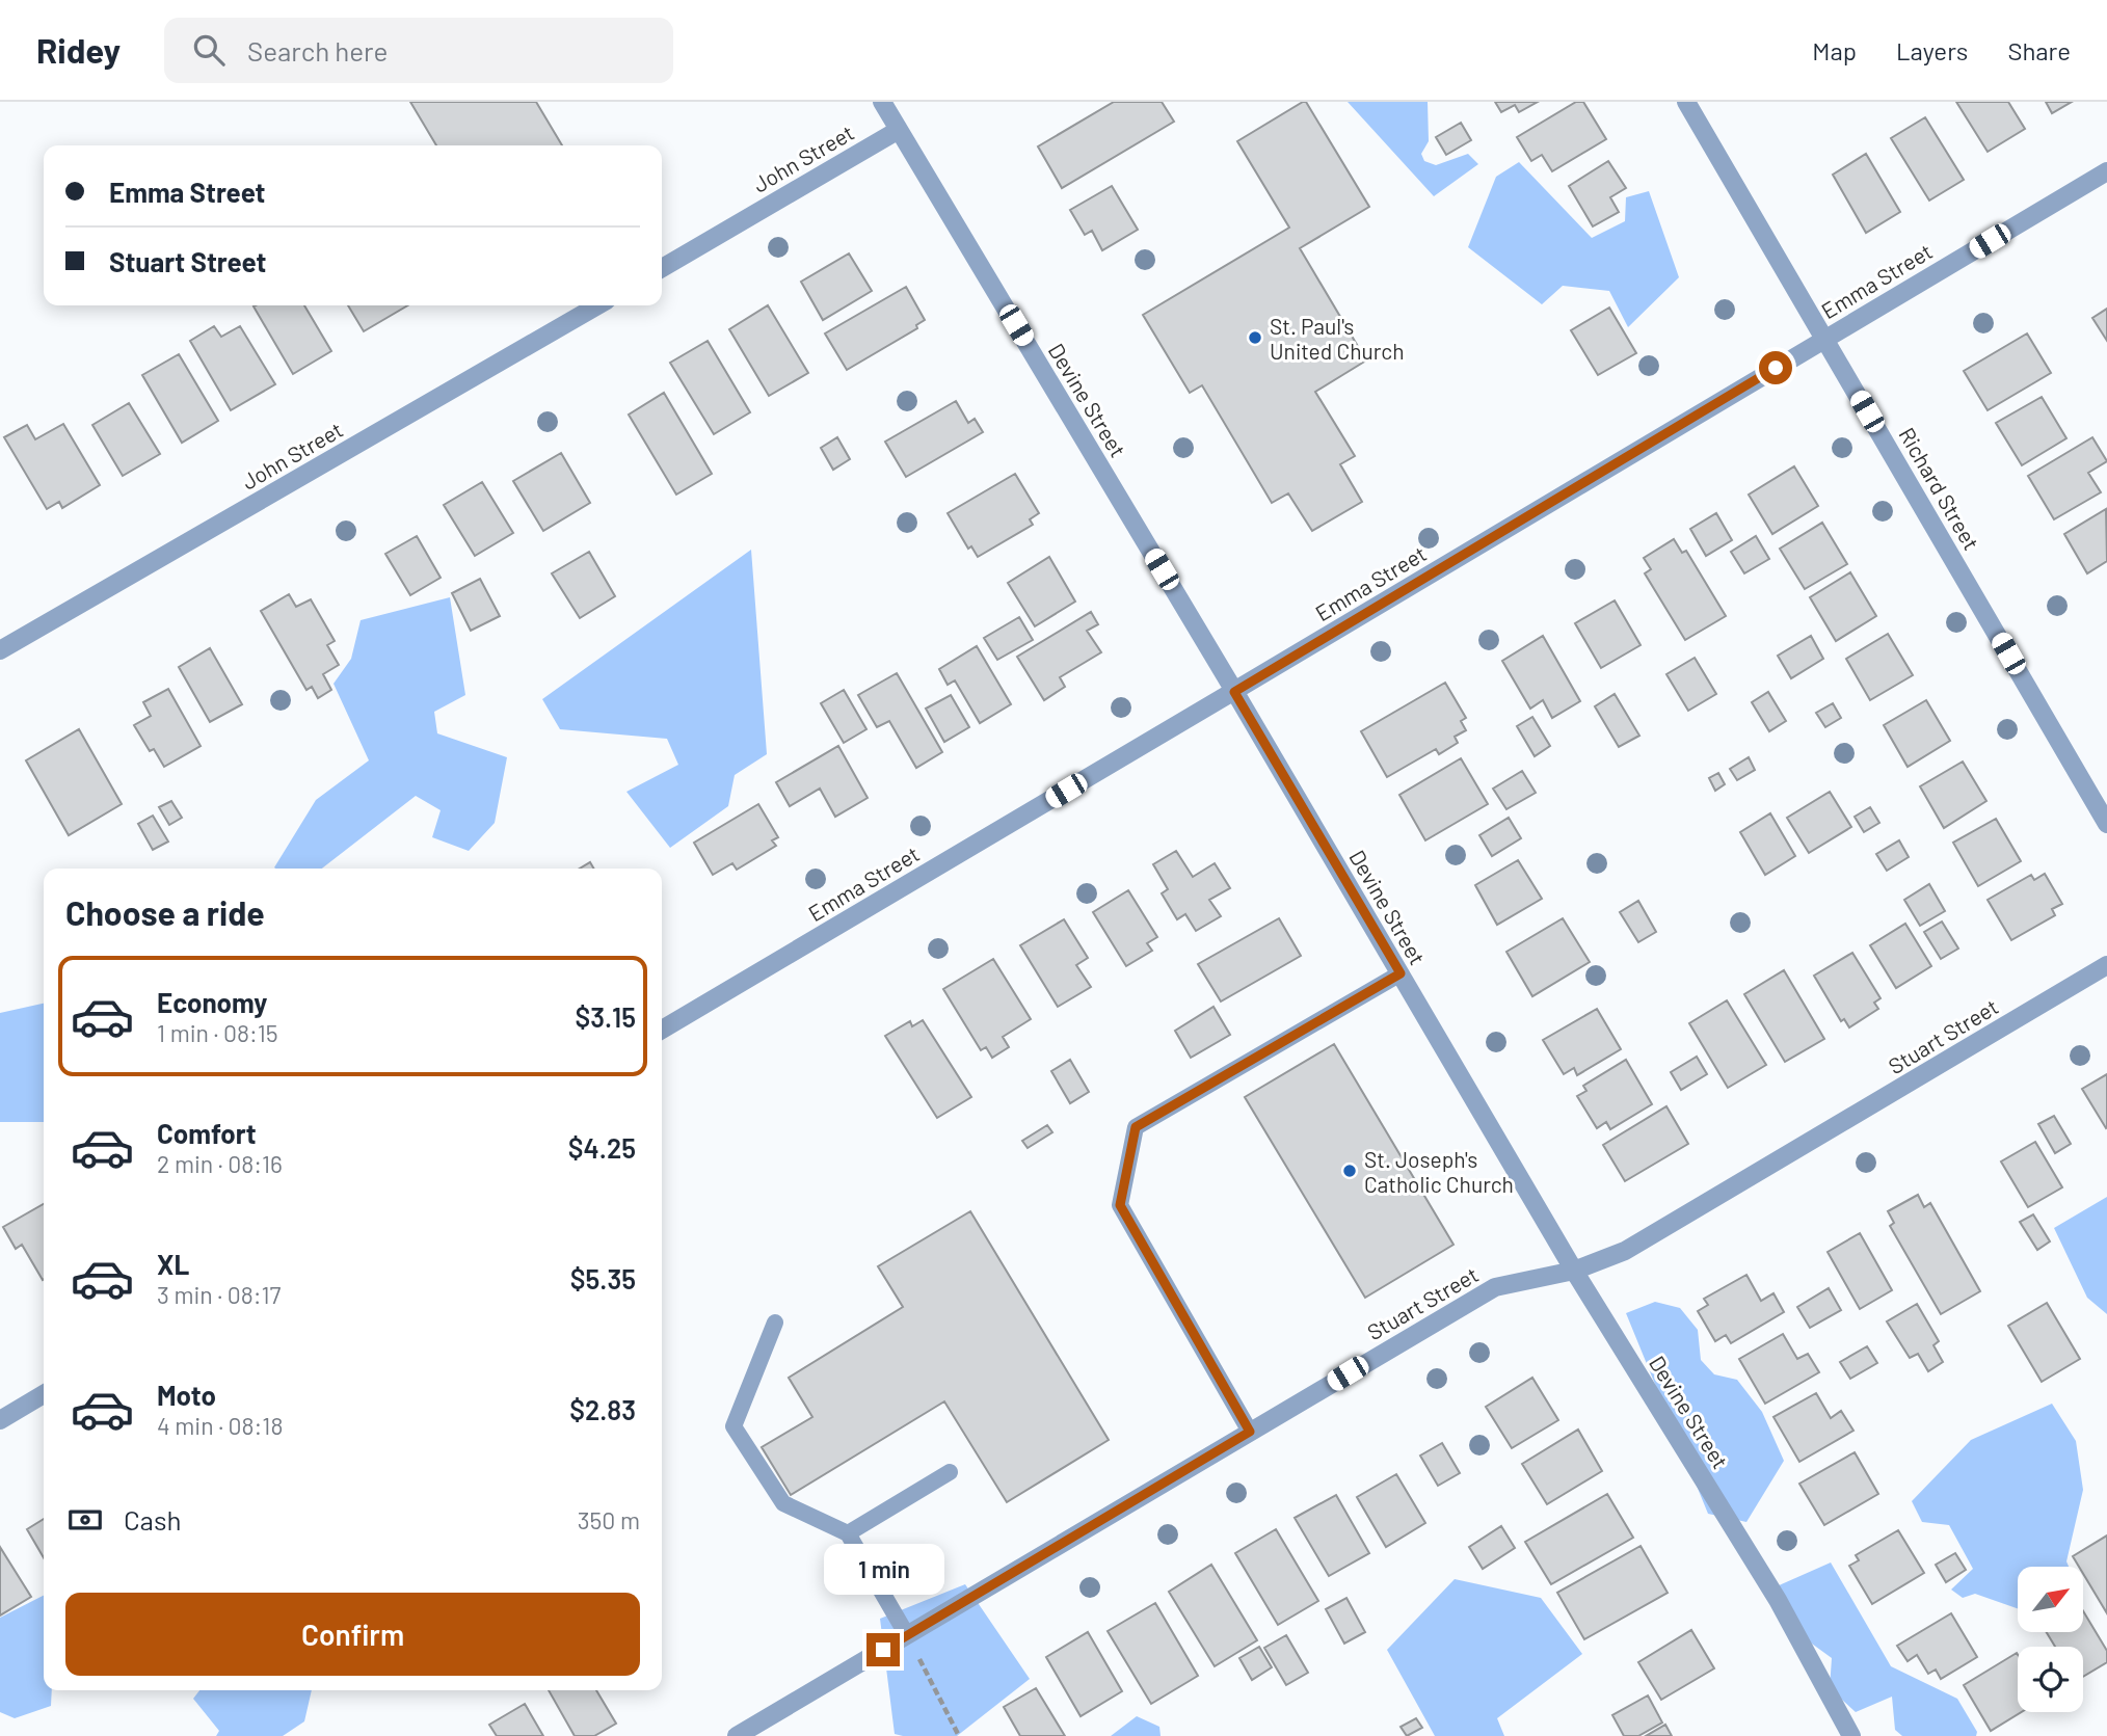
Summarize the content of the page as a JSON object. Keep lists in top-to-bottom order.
{
  "streets": {
    "street": [
      "John Street",
      "Emma Street",
      "Devine Street",
      "Richard Street",
      "Stuart Street"
    ]
  },
  "crossings": [
    ["John Street", "Devine Street"],
    ["Emma Street", "Devine Street"],
    ["Emma Street", "Richard Street"],
    ["Devine Street", "Stuart Street"]
  ],
  "places": ["St. Paul's United Church", "St. Joseph's Catholic Church"],
  "north": "top right",
  "page": {
    "header": "Ridey",
    "search": "Search here",
    "nav": ["Map", "Layers", "Share"],
    "banner": ["Emma Street", "Stuart Street"],
    "heading": "Choose a ride",
    "list": [
      {
        "name": "Economy",
        "note": "1 min · 08:15",
        "value": "$3.15"
      },
      {
        "name": "Comfort",
        "note": "2 min · 08:16",
        "value": "$4.25"
      },
      {
        "name": "XL",
        "note": "3 min · 08:17",
        "value": "$5.35"
      },
      {
        "name": "Moto",
        "note": "4 min · 08:18",
        "value": "$2.83"
      }
    ],
    "pay": ["Cash", "350 m"],
    "bubble": "1 min",
    "buttons": "Confirm"
  }
}
